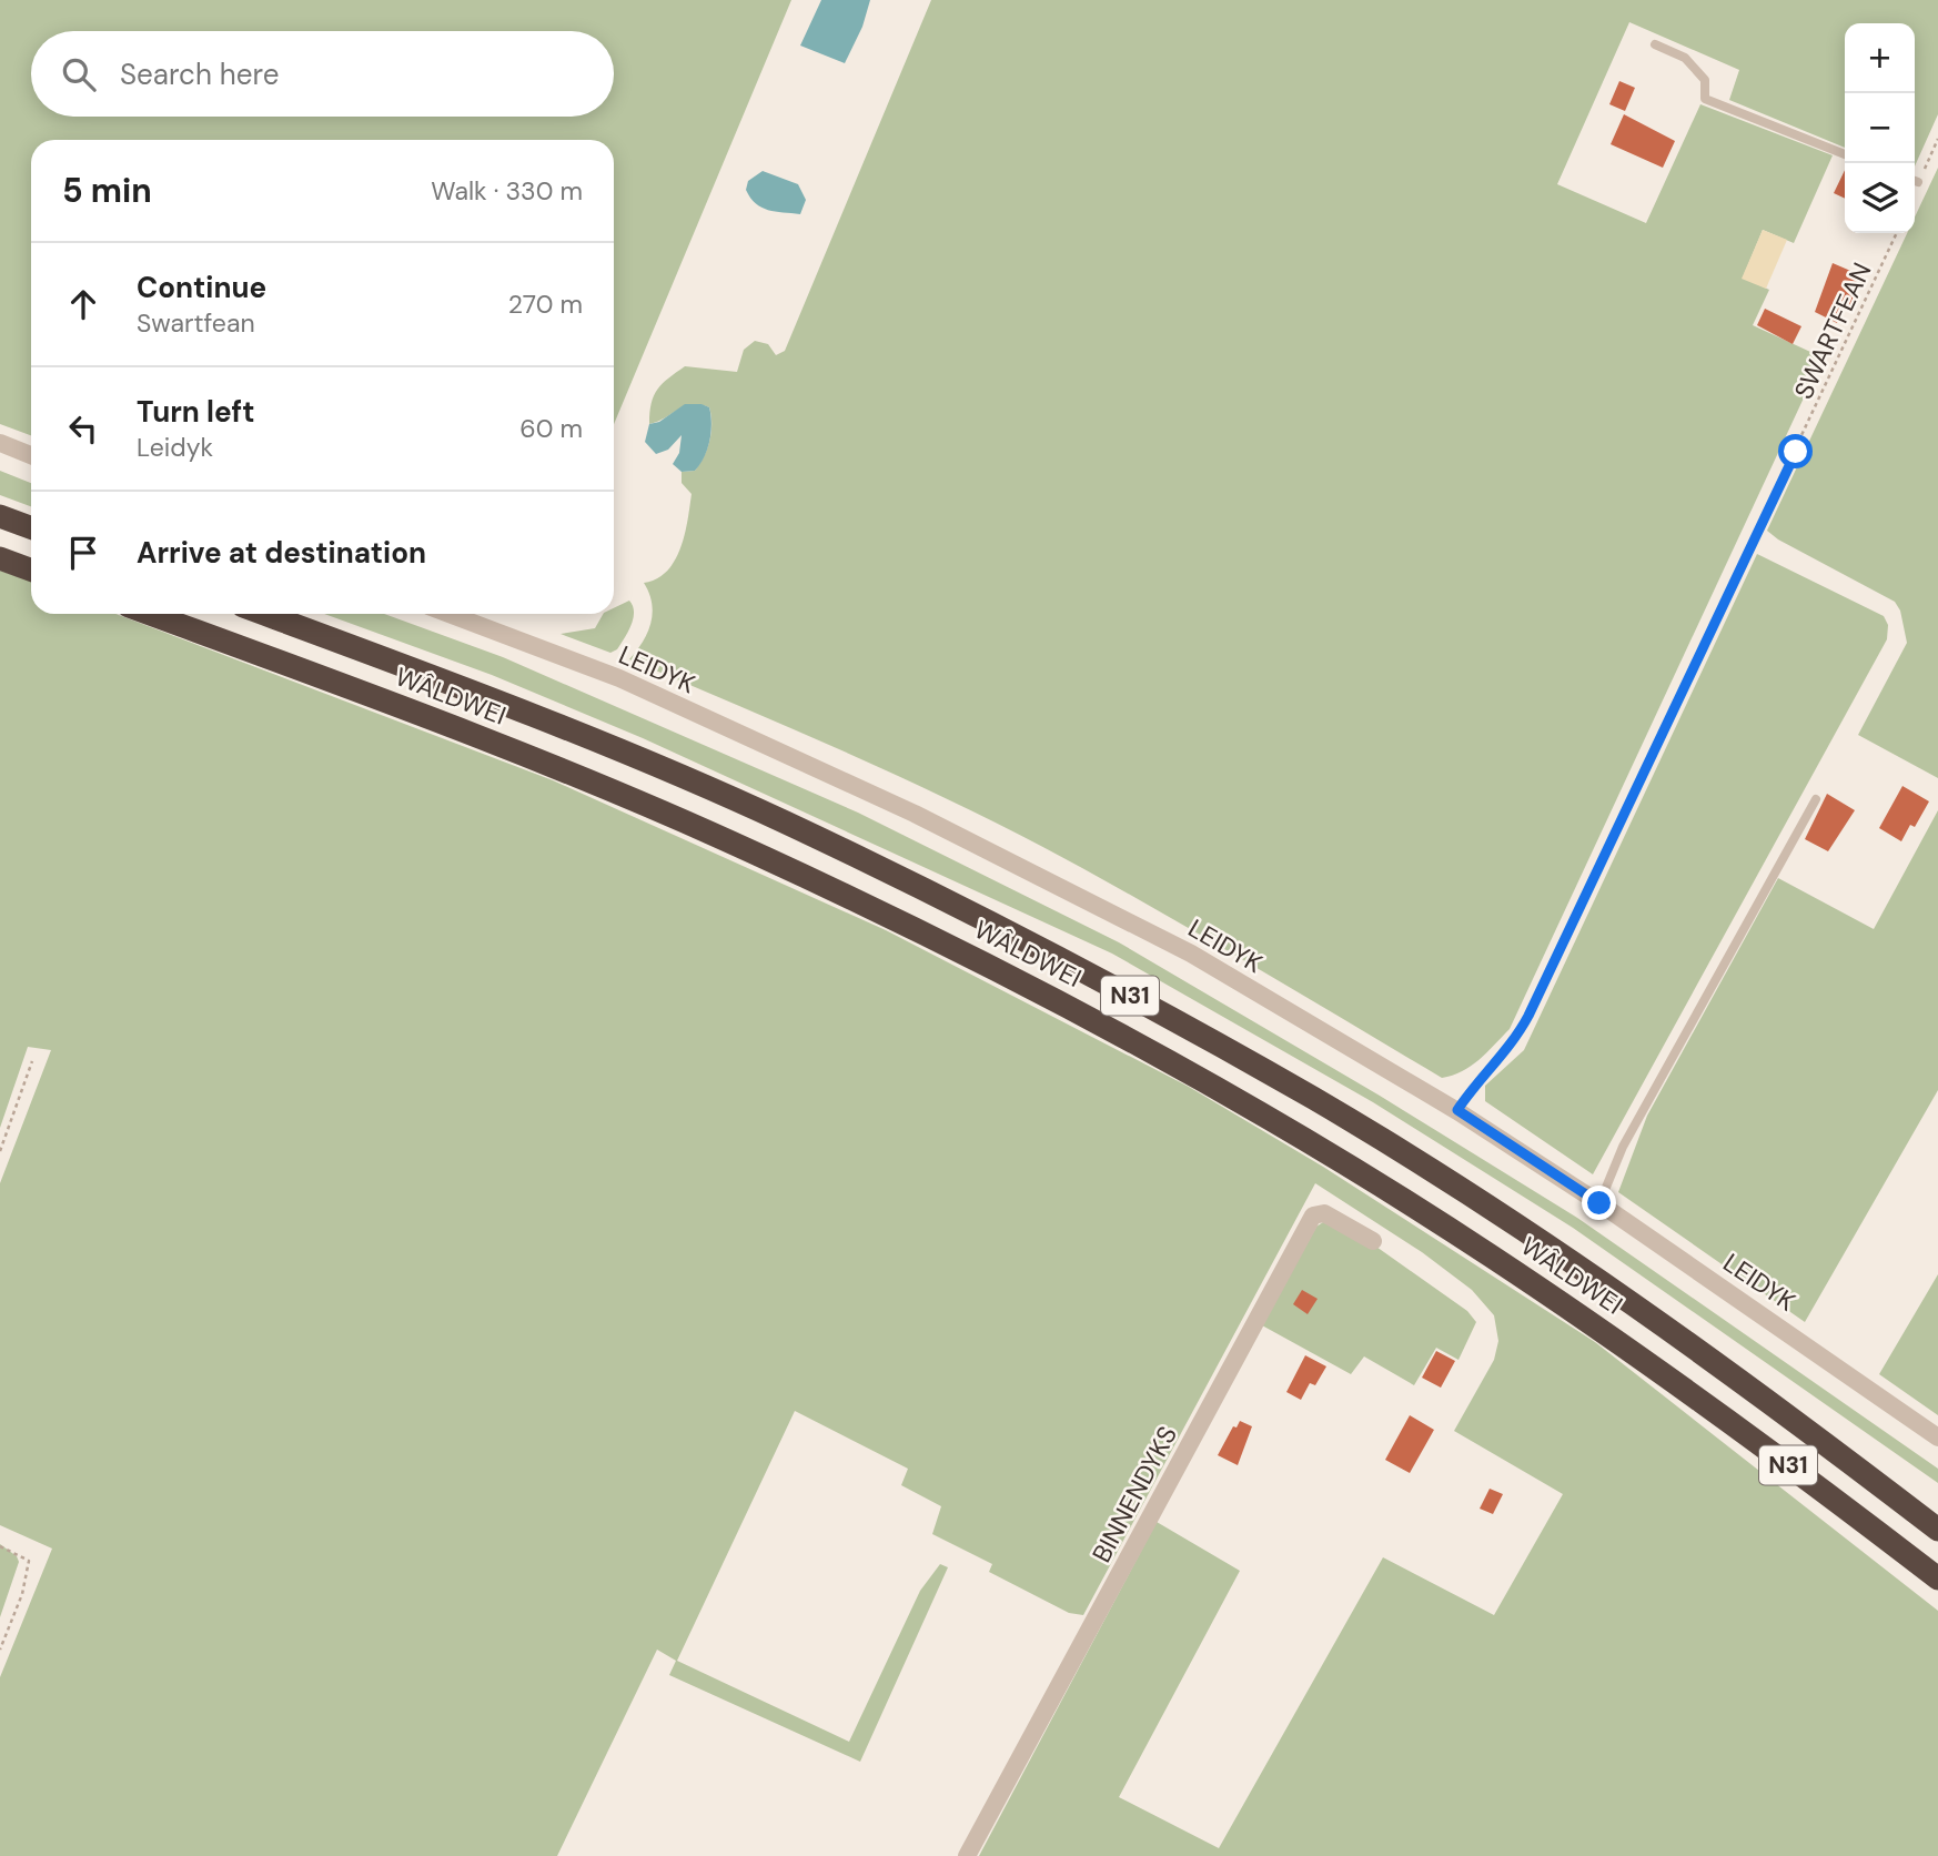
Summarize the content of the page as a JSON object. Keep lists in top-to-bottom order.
{
  "streets": {
    "highway": ["WÂLDWEI", "N31"],
    "street": ["LEIDYK", "BINNENDYKS"],
    "path": ["SWARTFEAN"]
  },
  "crossings": [
    ["SWARTFEAN", "LEIDYK"]
  ],
  "page": {
    "map_buttons": ["+", "−"],
    "search": "Search here",
    "heading": ["5 min", "Walk · 330 m"],
    "list": [
      ["Continue", "Swartfean", "270 m"],
      ["Turn left", "Leidyk", "60 m"],
      "Arrive at destination"
    ]
  }
}
